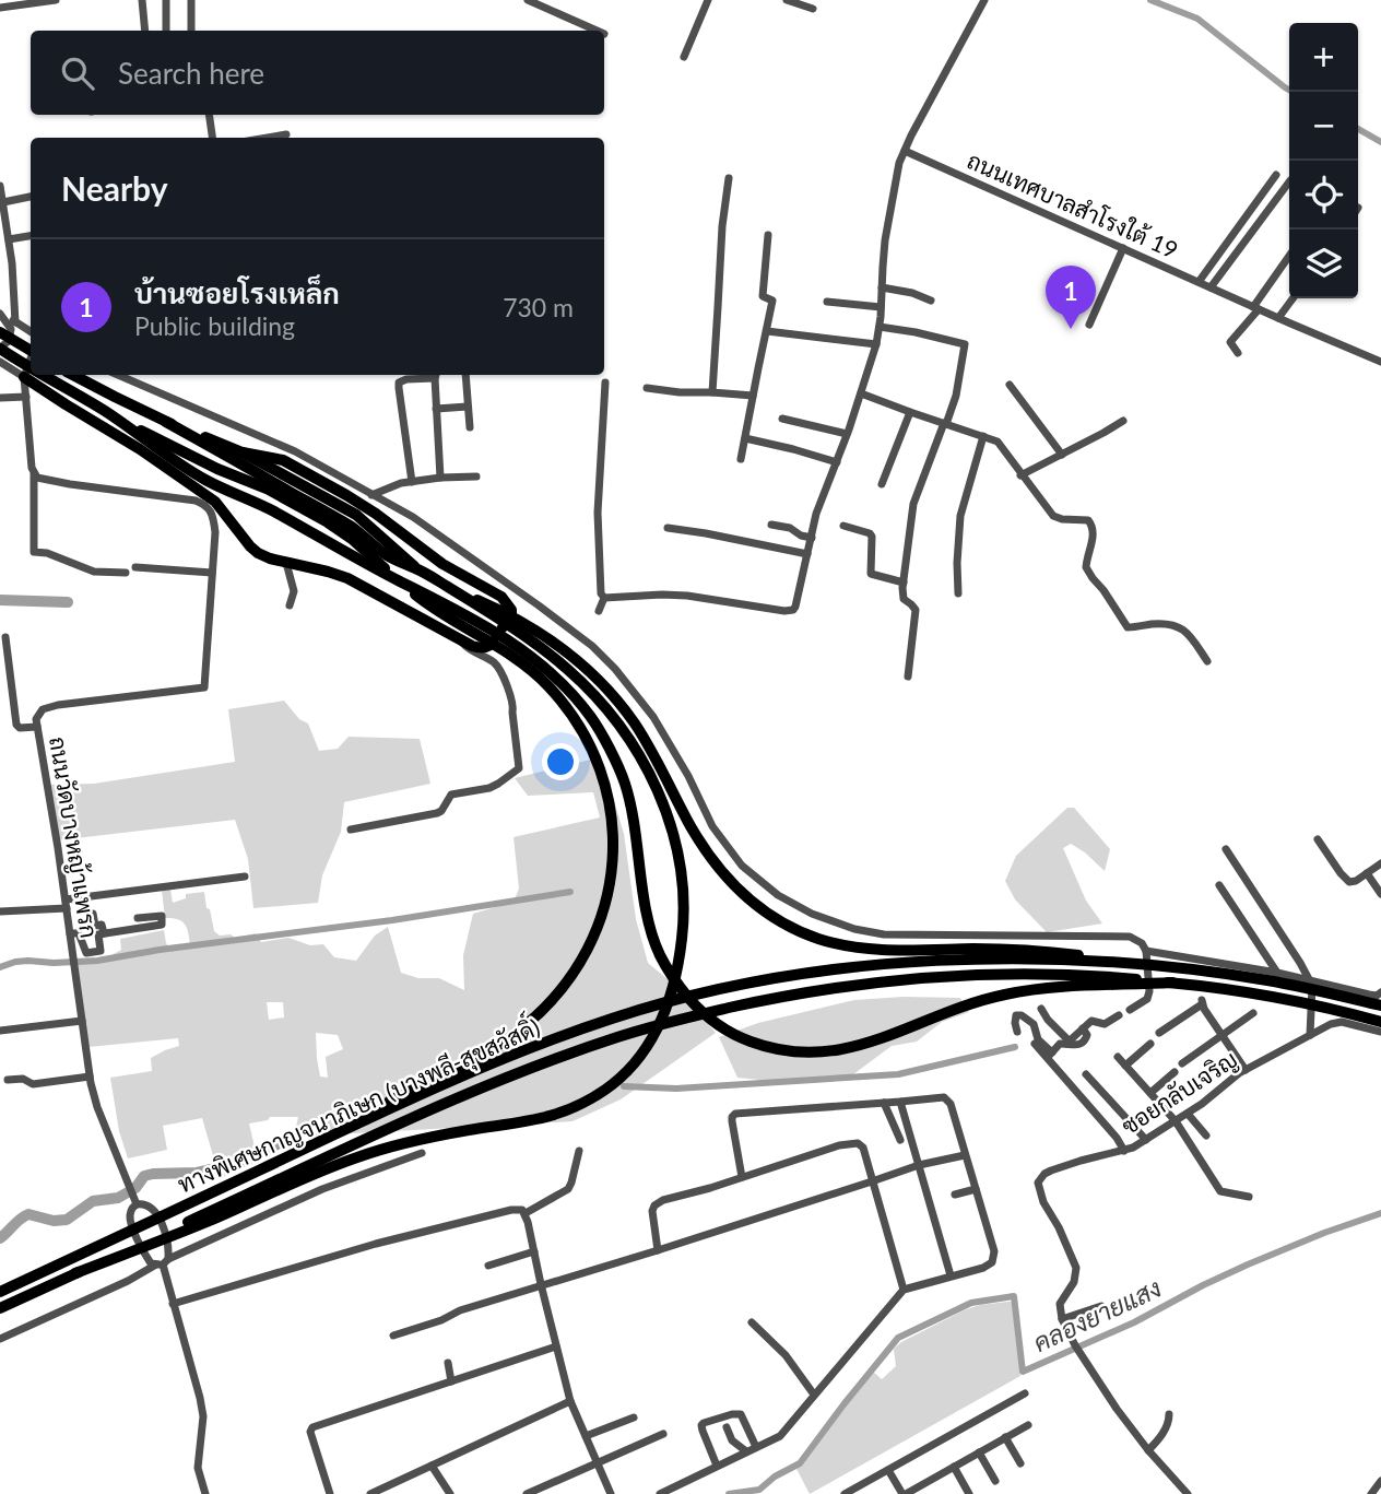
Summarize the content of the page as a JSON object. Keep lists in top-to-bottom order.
{
  "streets": {
    "highway": ["ทางพิเศษกาญจนาภิเษก (บางพลี-สุขสวัสดิ์)"],
    "street": ["ถนนเทศบาลสำโรงใต้ 19", "ถนนวัดบางหญ้าแพรก", "ซอยกลับเจริญ"]
  },
  "water": ["คลองยายแสง"],
  "page": {
    "map_buttons": ["+", "−"],
    "search": "Search here",
    "heading": "Nearby",
    "list": [
      {
        "mark": "1",
        "name": "บ้านซอยโรงเหล็ก",
        "note": "Public building",
        "value": "730 m"
      }
    ],
    "pins": "1"
  }
}
